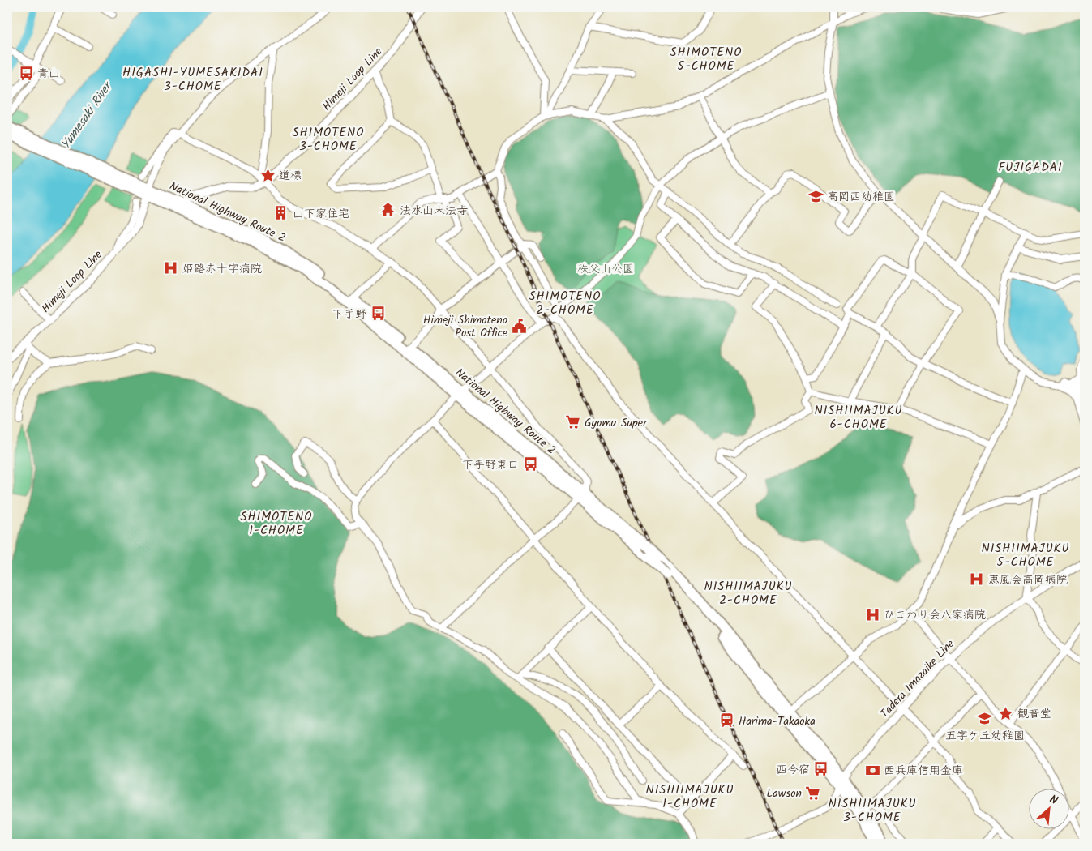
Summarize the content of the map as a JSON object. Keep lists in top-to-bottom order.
{
  "streets": {
    "highway": ["National Highway Route 2"],
    "main road": ["Himeji Loop Line", "Tadera Imazaike Line"]
  },
  "crossings": [
    ["Himeji Loop Line", "National Highway Route 2"],
    ["National Highway Route 2", "Tadera Imazaike Line"]
  ],
  "districts": [
    "SHIMOTENO 5-CHOME",
    "HIGASHI-YUMESAKIDAI 3-CHOME",
    "SHIMOTENO 3-CHOME",
    "FUJIGADAI",
    "SHIMOTENO 2-CHOME",
    "NISHIIMAJUKU 6-CHOME",
    "SHIMOTENO 1-CHOME",
    "NISHIIMAJUKU 5-CHOME",
    "NISHIIMAJUKU 2-CHOME",
    "NISHIIMAJUKU 1-CHOME",
    "NISHIIMAJUKU 3-CHOME"
  ],
  "water": ["Yumesaki River"],
  "parks": ["秩父山公園"],
  "places": {
    "bus stop": [
      "青山",
      "下手野",
      "下手野東口",
      "西今宿"
    ],
    "place": ["道標", "観音堂"],
    "school or university": ["高岡西幼稚園", "五字ケ丘幼稚園"],
    "temple": ["法水山末法寺"],
    "building": ["山下家住宅"],
    "hospital": ["姫路赤十字病院", "恵風会高岡病院", "ひまわり会八家病院"],
    "public building": ["Himeji Shimoteno Post Office"],
    "supermarket": ["Gyomu Super", "Lawson"],
    "station": ["Harima-Takaoka"],
    "bank": ["西兵庫信用金庫"]
  },
  "north": "top right"
}
